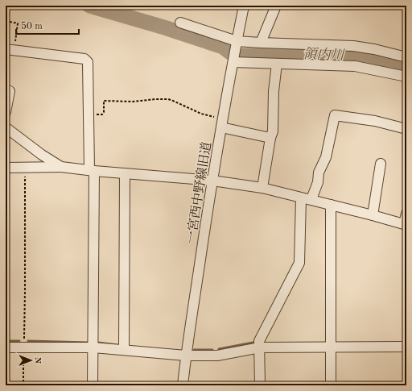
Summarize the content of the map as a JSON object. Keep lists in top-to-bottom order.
{
  "streets": {
    "street": ["一宮西中野線旧道"]
  },
  "water": ["領内川"],
  "scale_bar": "50 m",
  "north": "right"
}
